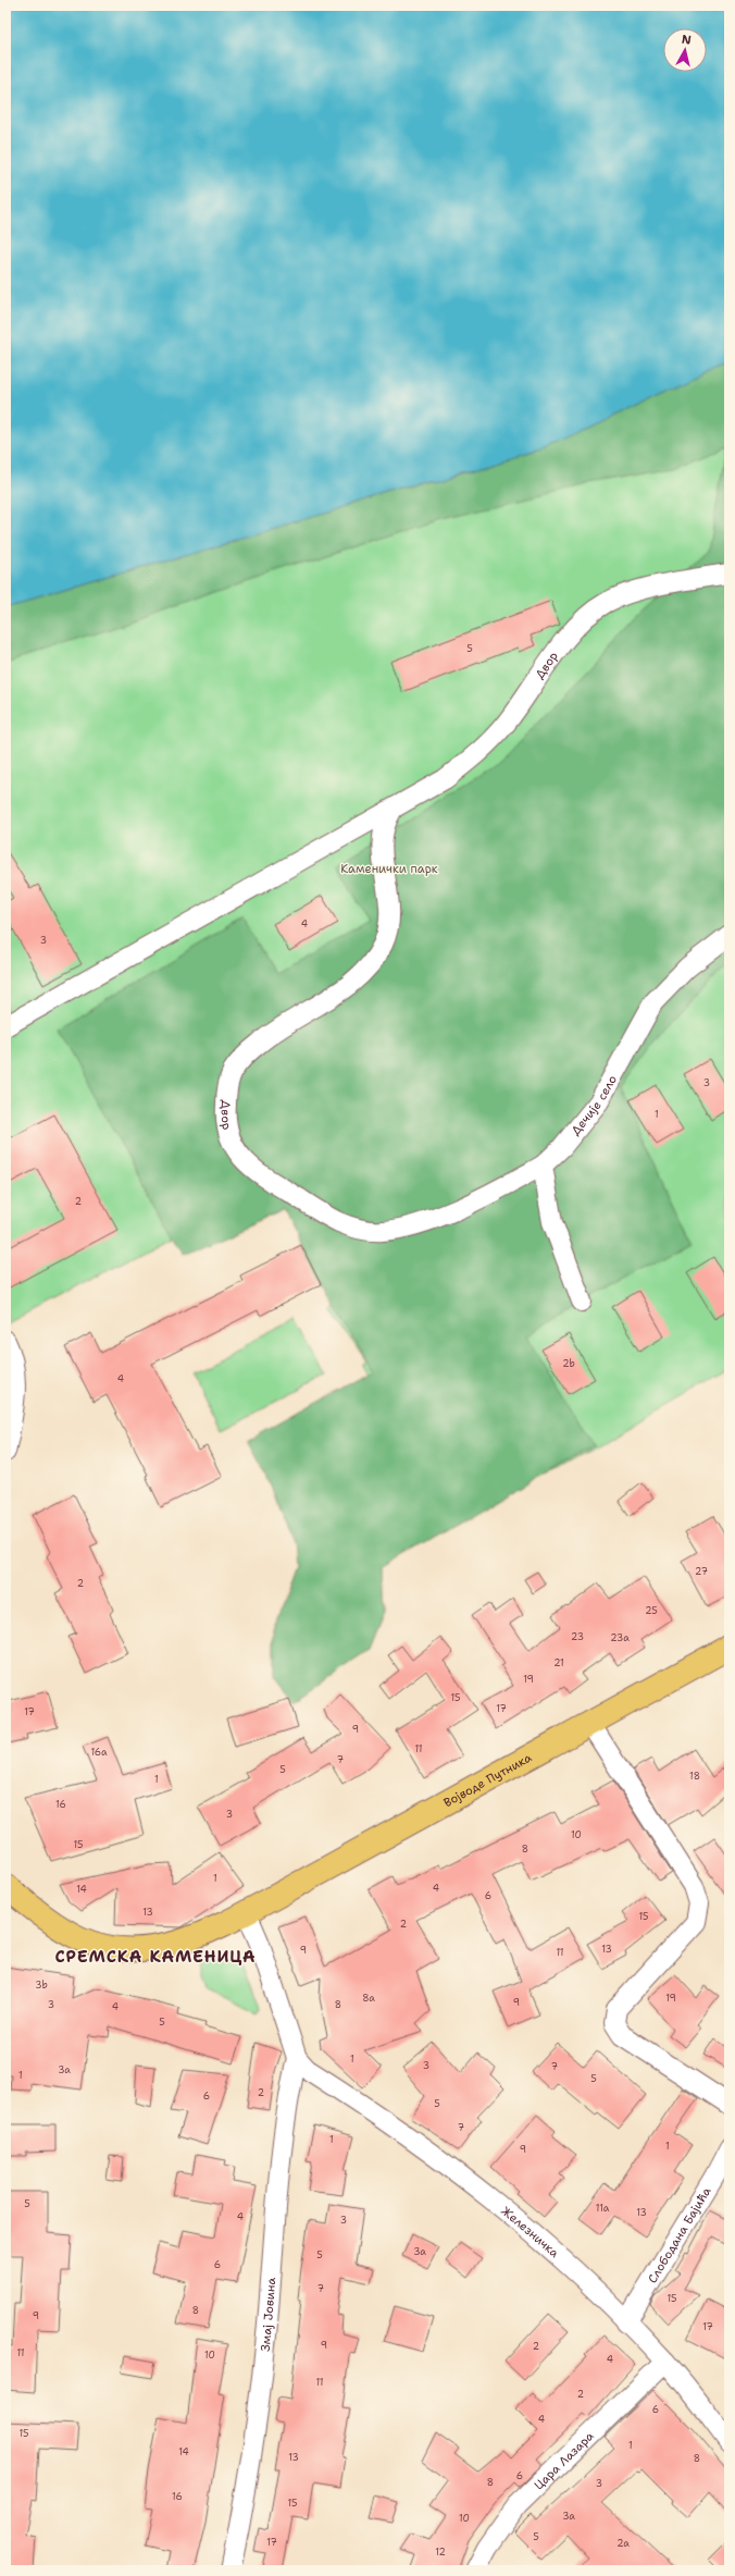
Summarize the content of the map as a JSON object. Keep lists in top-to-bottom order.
{
  "streets": {
    "main road": ["Војводе Путника"],
    "street": [
      "Двор",
      "Дечије село",
      "Железничка",
      "Слободана Бајића",
      "Змај Јовина",
      "Цара Лазара"
    ]
  },
  "crossings": [
    ["Двор", "Дечије село"],
    ["Железничка", "Слободана Бајића"],
    ["Железничка", "Змај Јовина"],
    ["Железничка", "Цара Лазара"]
  ],
  "districts": ["СРЕМСКА КАМЕНИЦА"],
  "parks": ["Каменички парк"],
  "house_numbers": [
    "5",
    "4",
    "3",
    "3",
    "1",
    "2",
    "2b",
    "4",
    "27",
    "2",
    "25",
    "23",
    "23a",
    "21",
    "19",
    "15",
    "17",
    "17",
    "9",
    "11",
    "16a",
    "7",
    "5",
    "18",
    "1",
    "16",
    "3",
    "10",
    "15",
    "8",
    "1",
    "4",
    "14",
    "6",
    "13",
    "15",
    "2",
    "13",
    "9",
    "11",
    "3b",
    "8a",
    "19",
    "9",
    "3",
    "8",
    "4",
    "5",
    "1",
    "3",
    "7",
    "3a",
    "1",
    "5",
    "2",
    "6",
    "5",
    "7",
    "1",
    "1",
    "9",
    "5",
    "11a",
    "13",
    "4",
    "3",
    "3a",
    "5",
    "6",
    "7",
    "15",
    "8",
    "9",
    "17",
    "9",
    "2",
    "11",
    "10",
    "4",
    "11",
    "2",
    "6",
    "4",
    "15",
    "1",
    "14",
    "13",
    "8",
    "6",
    "8",
    "3",
    "16",
    "15",
    "3a",
    "10",
    "5",
    "17",
    "2a",
    "12"
  ],
  "north": "top"
}
